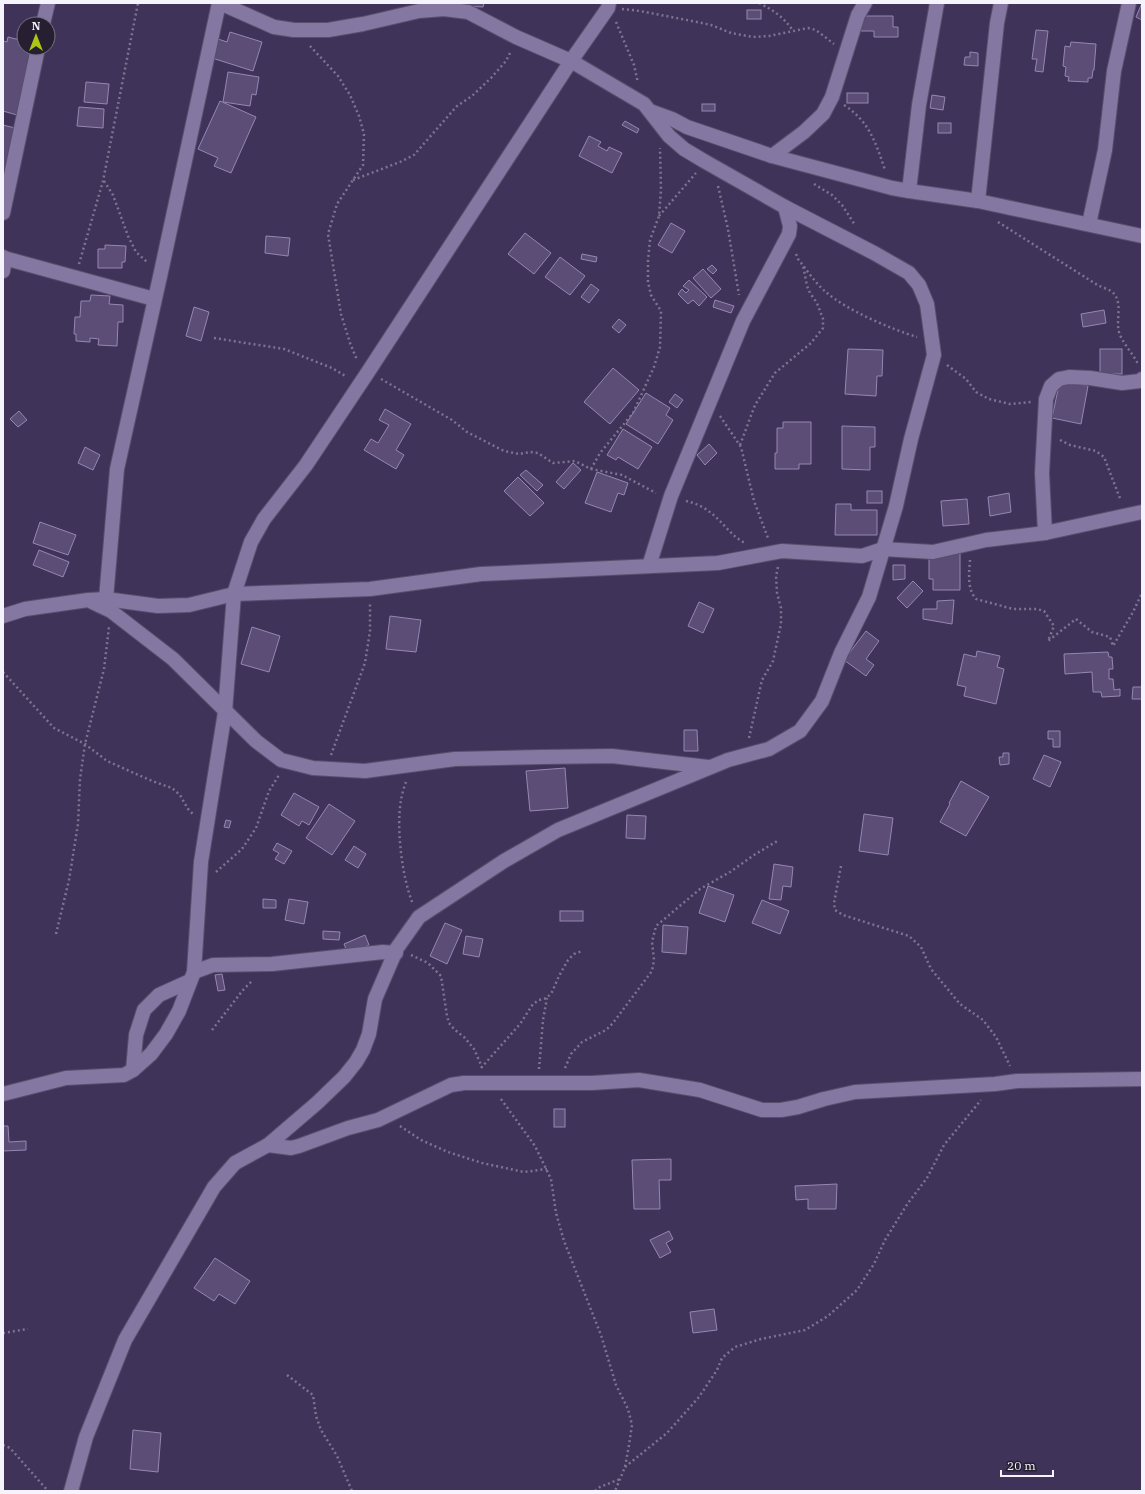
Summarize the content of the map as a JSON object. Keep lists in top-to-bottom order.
{
  "scale_bar": "20 m",
  "north": "top"
}
